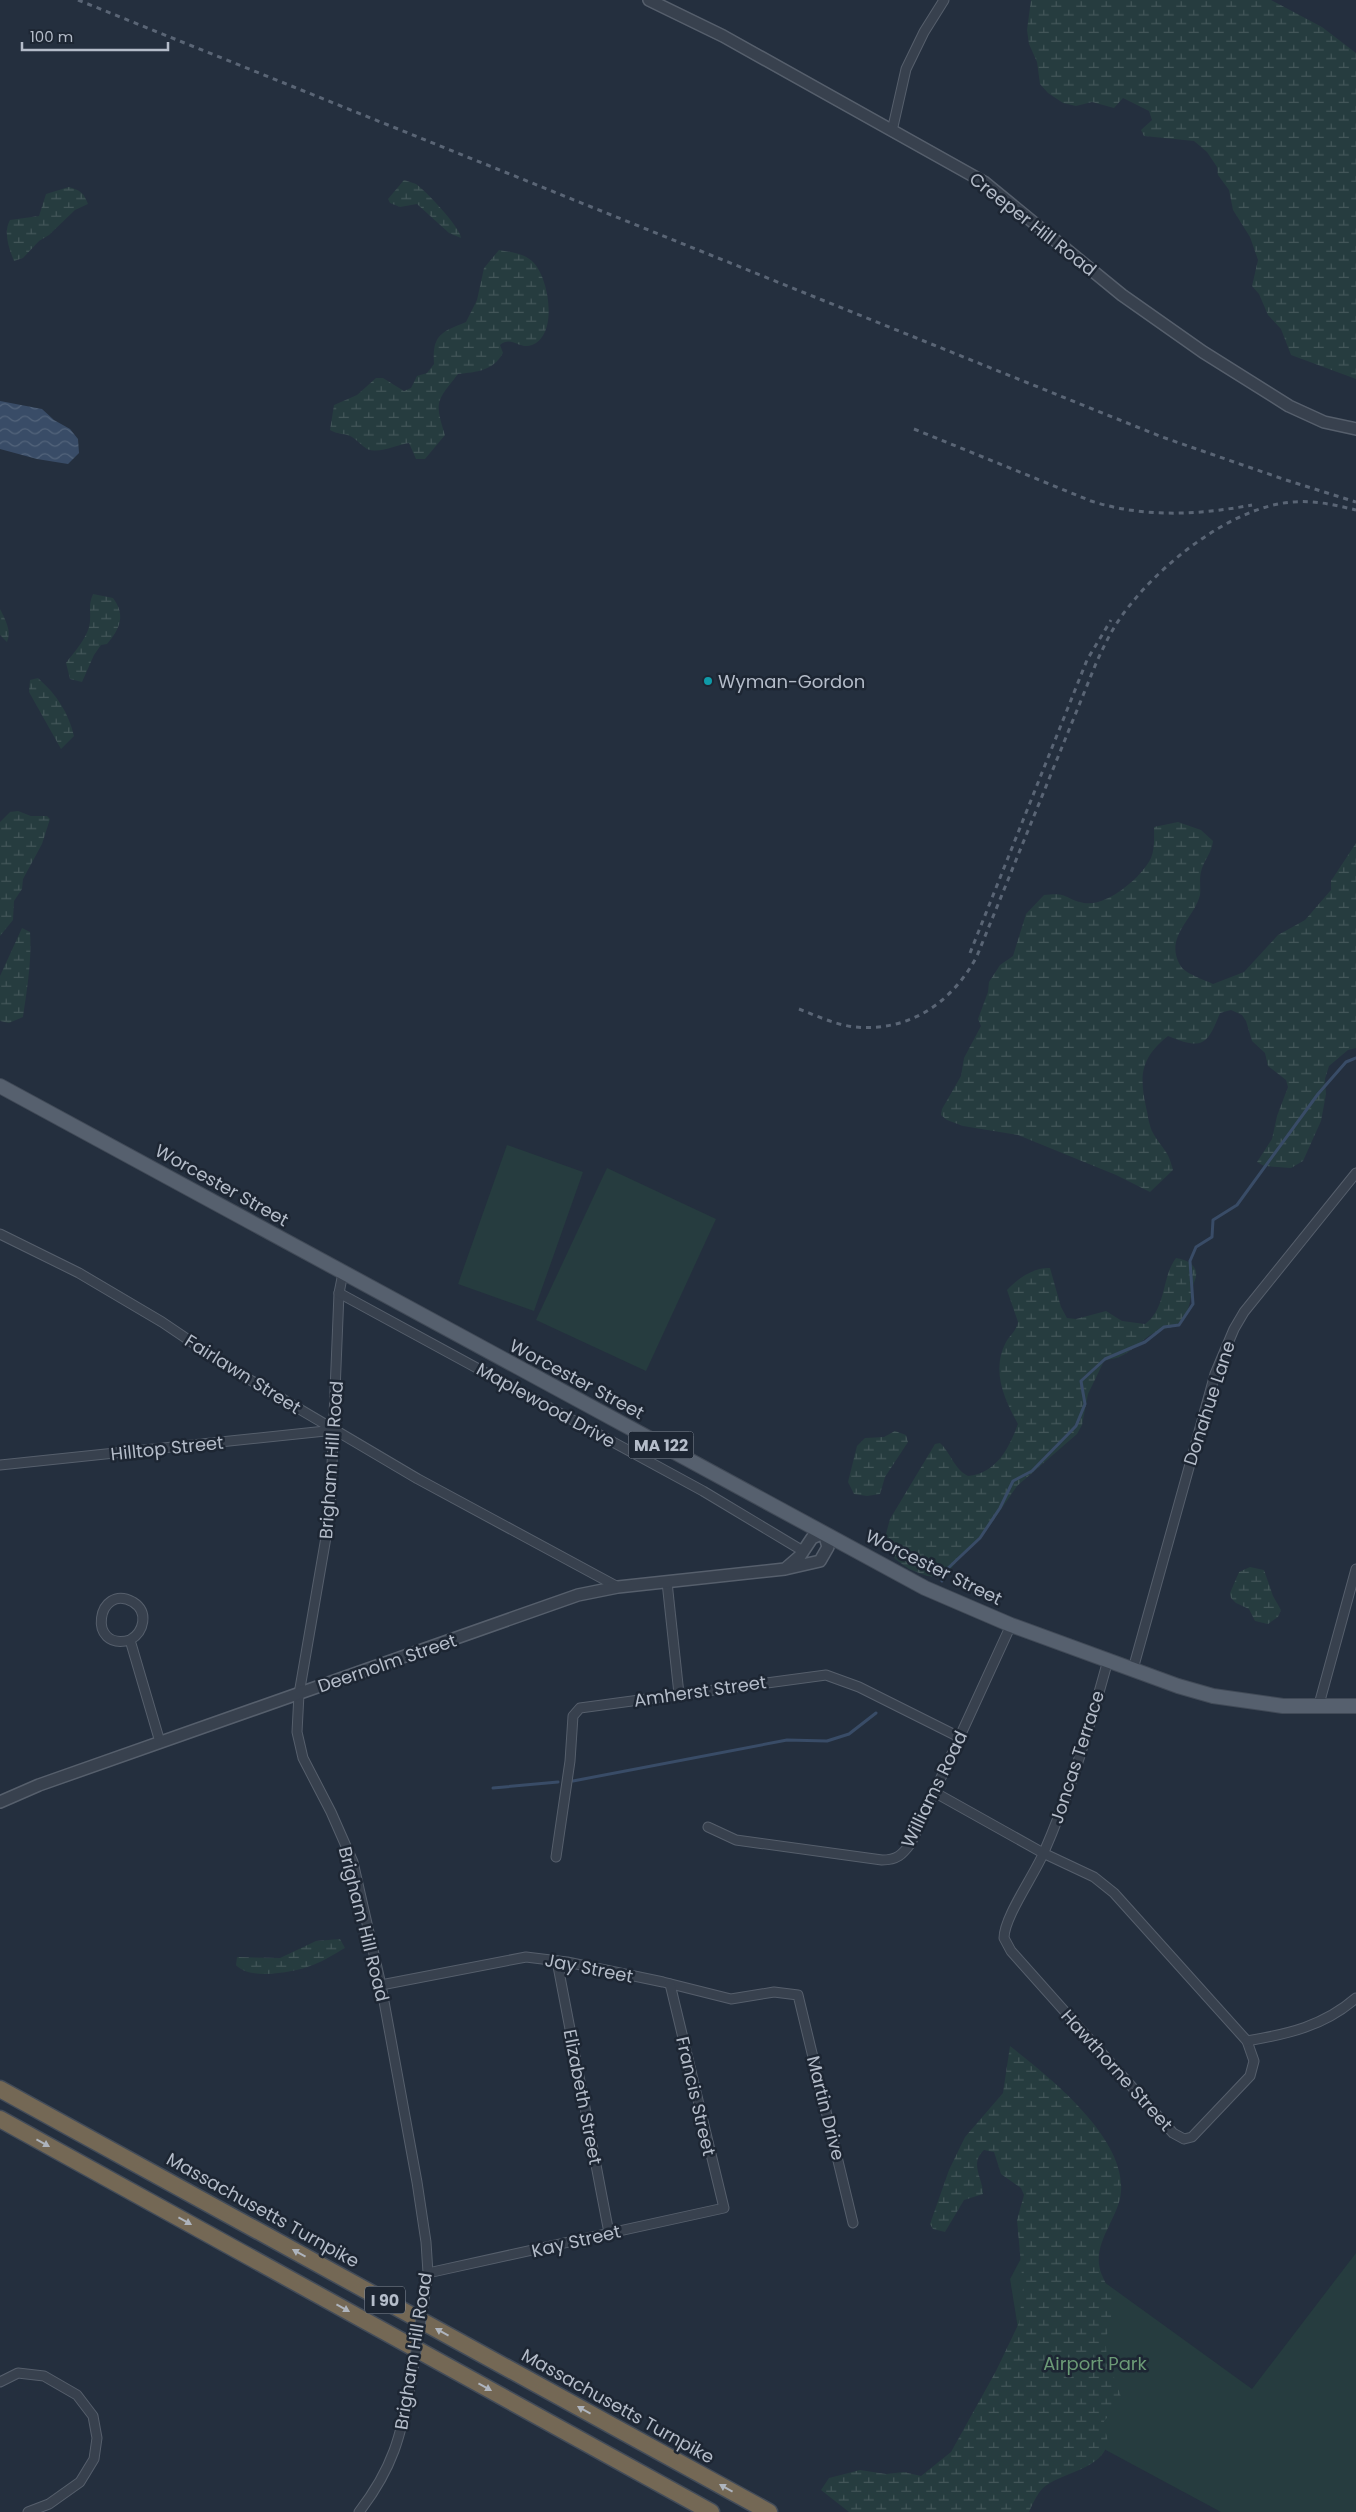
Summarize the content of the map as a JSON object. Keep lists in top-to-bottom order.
{
  "streets": {
    "highway": ["Massachusetts Turnpike", "I 90"],
    "main road": ["Worcester Street", "MA 122"],
    "street": [
      "Creeper Hill Road",
      "Fairlawn Street",
      "Donahue Lane",
      "Maplewood Drive",
      "Hilltop Street",
      "Brigham Hill Road",
      "Deernolm Street",
      "Amherst Street",
      "Joncas Terrace",
      "Williams Road",
      "Jay Street",
      "Hawthorne Street",
      "Francis Street",
      "Elizabeth Street",
      "Martin Drive",
      "Kay Street"
    ]
  },
  "crossings": [
    ["Worcester Street", "Donahue Lane"],
    ["Worcester Street", "Brigham Hill Road"],
    ["Worcester Street", "Deernolm Street"],
    ["Worcester Street", "Joncas Terrace"],
    ["Worcester Street", "Williams Road"],
    ["Fairlawn Street", "Hilltop Street"],
    ["Fairlawn Street", "Brigham Hill Road"],
    ["Fairlawn Street", "Deernolm Street"],
    ["Maplewood Drive", "Brigham Hill Road"],
    ["Hilltop Street", "Brigham Hill Road"],
    ["Brigham Hill Road", "Deernolm Street"],
    ["Brigham Hill Road", "Jay Street"],
    ["Brigham Hill Road", "Kay Street"],
    ["Amherst Street", "Williams Road"],
    ["Joncas Terrace", "Hawthorne Street"],
    ["Williams Road", "Hawthorne Street"],
    ["Jay Street", "Francis Street"],
    ["Jay Street", "Elizabeth Street"],
    ["Jay Street", "Martin Drive"],
    ["Francis Street", "Kay Street"],
    ["Elizabeth Street", "Kay Street"]
  ],
  "parks": ["Airport Park"],
  "places": ["Wyman-Gordon"],
  "scale_bar": "100 m"
}
